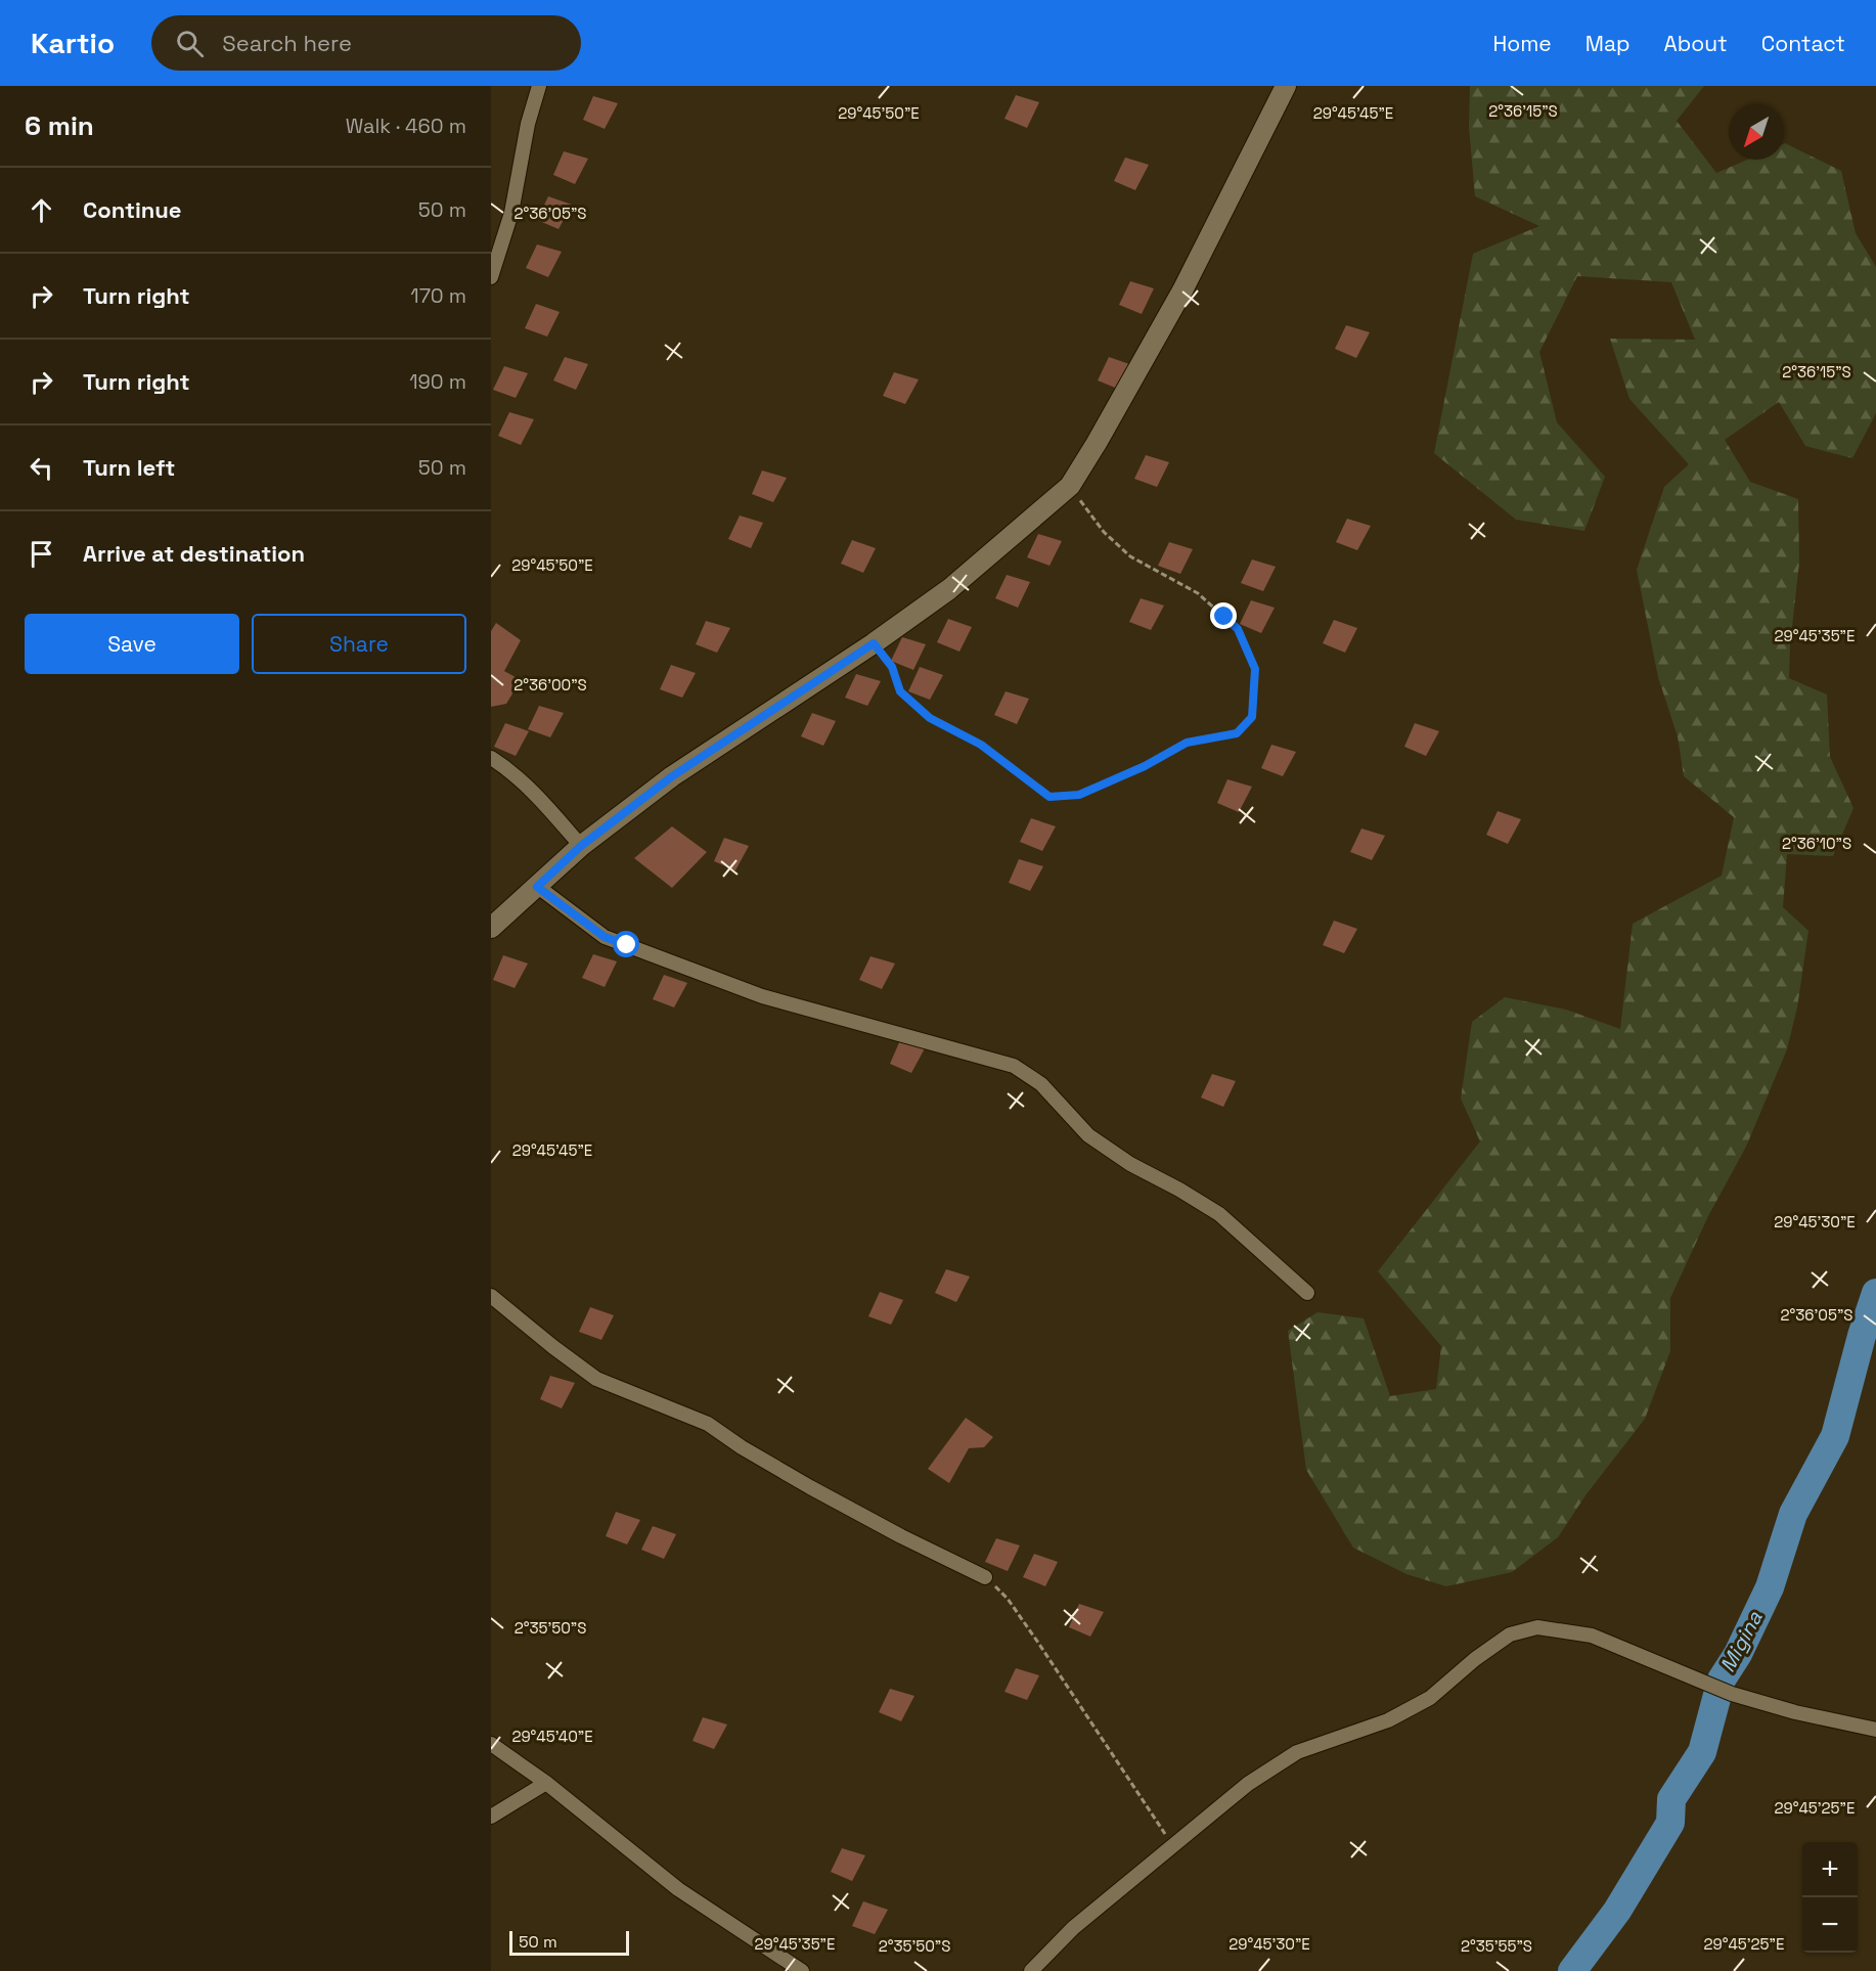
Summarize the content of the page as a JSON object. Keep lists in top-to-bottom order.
{
  "water": ["Migina"],
  "scale_bar": "50 m",
  "north": "bottom left",
  "page": {
    "header": "Kartio",
    "search": "Search here",
    "nav": [
      "Home",
      "Map",
      "About",
      "Contact"
    ],
    "heading": ["6 min", "Walk · 460 m"],
    "list": [
      ["Continue", "50 m"],
      ["Turn right", "170 m"],
      ["Turn right", "190 m"],
      ["Turn left", "50 m"],
      "Arrive at destination"
    ],
    "buttons": ["Save", "Share"],
    "map_buttons": ["+", "−"],
    "scale": "50 m"
  },
  "coordinates": [
    "2°36'15\"S",
    "29°45'50\"E",
    "29°45'45\"E",
    "2°36'05\"S",
    "29°45'35\"E",
    "2°36'00\"S",
    "2°36'10\"S",
    "29°45'30\"E",
    "2°35'50\"S",
    "29°45'40\"E",
    "29°45'25\"E",
    "2°35'55\"S"
  ]
}
